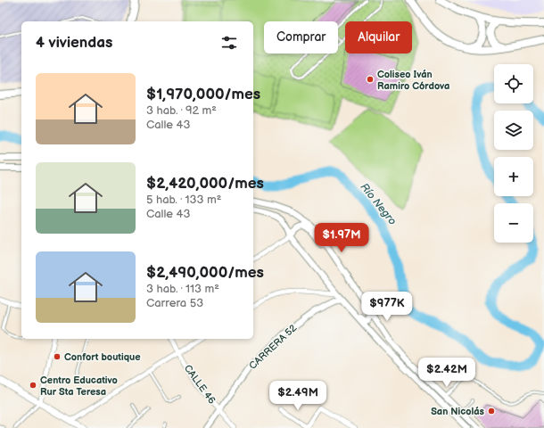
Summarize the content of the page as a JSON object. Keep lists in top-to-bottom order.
{
  "streets": {
    "street": ["CARRERA 52", "CALLE 46"]
  },
  "crossings": [
    ["CARRERA 52", "CALLE 46"]
  ],
  "water": ["Río Negro"],
  "places": [
    "Coliseo Iván Ramiro Córdova",
    "Confort boutique",
    "Centro Educativo Rur Sta Teresa",
    "San Nicolás"
  ],
  "page": {
    "chip": ["Comprar", "Alquilar"],
    "heading": "4 viviendas",
    "map_buttons": ["+", "−"],
    "list": [
      {
        "name": "$1,970,000/mes",
        "note": "3 hab. · 92 m² · Calle 43"
      },
      {
        "name": "$2,420,000/mes",
        "note": "5 hab. · 133 m² · Calle 43"
      },
      {
        "name": "$2,490,000/mes",
        "note": "3 hab. · 113 m² · Carrera 53"
      }
    ],
    "price": [
      "$1.97M",
      "$977K",
      "$2.42M",
      "$2.49M"
    ]
  }
}
